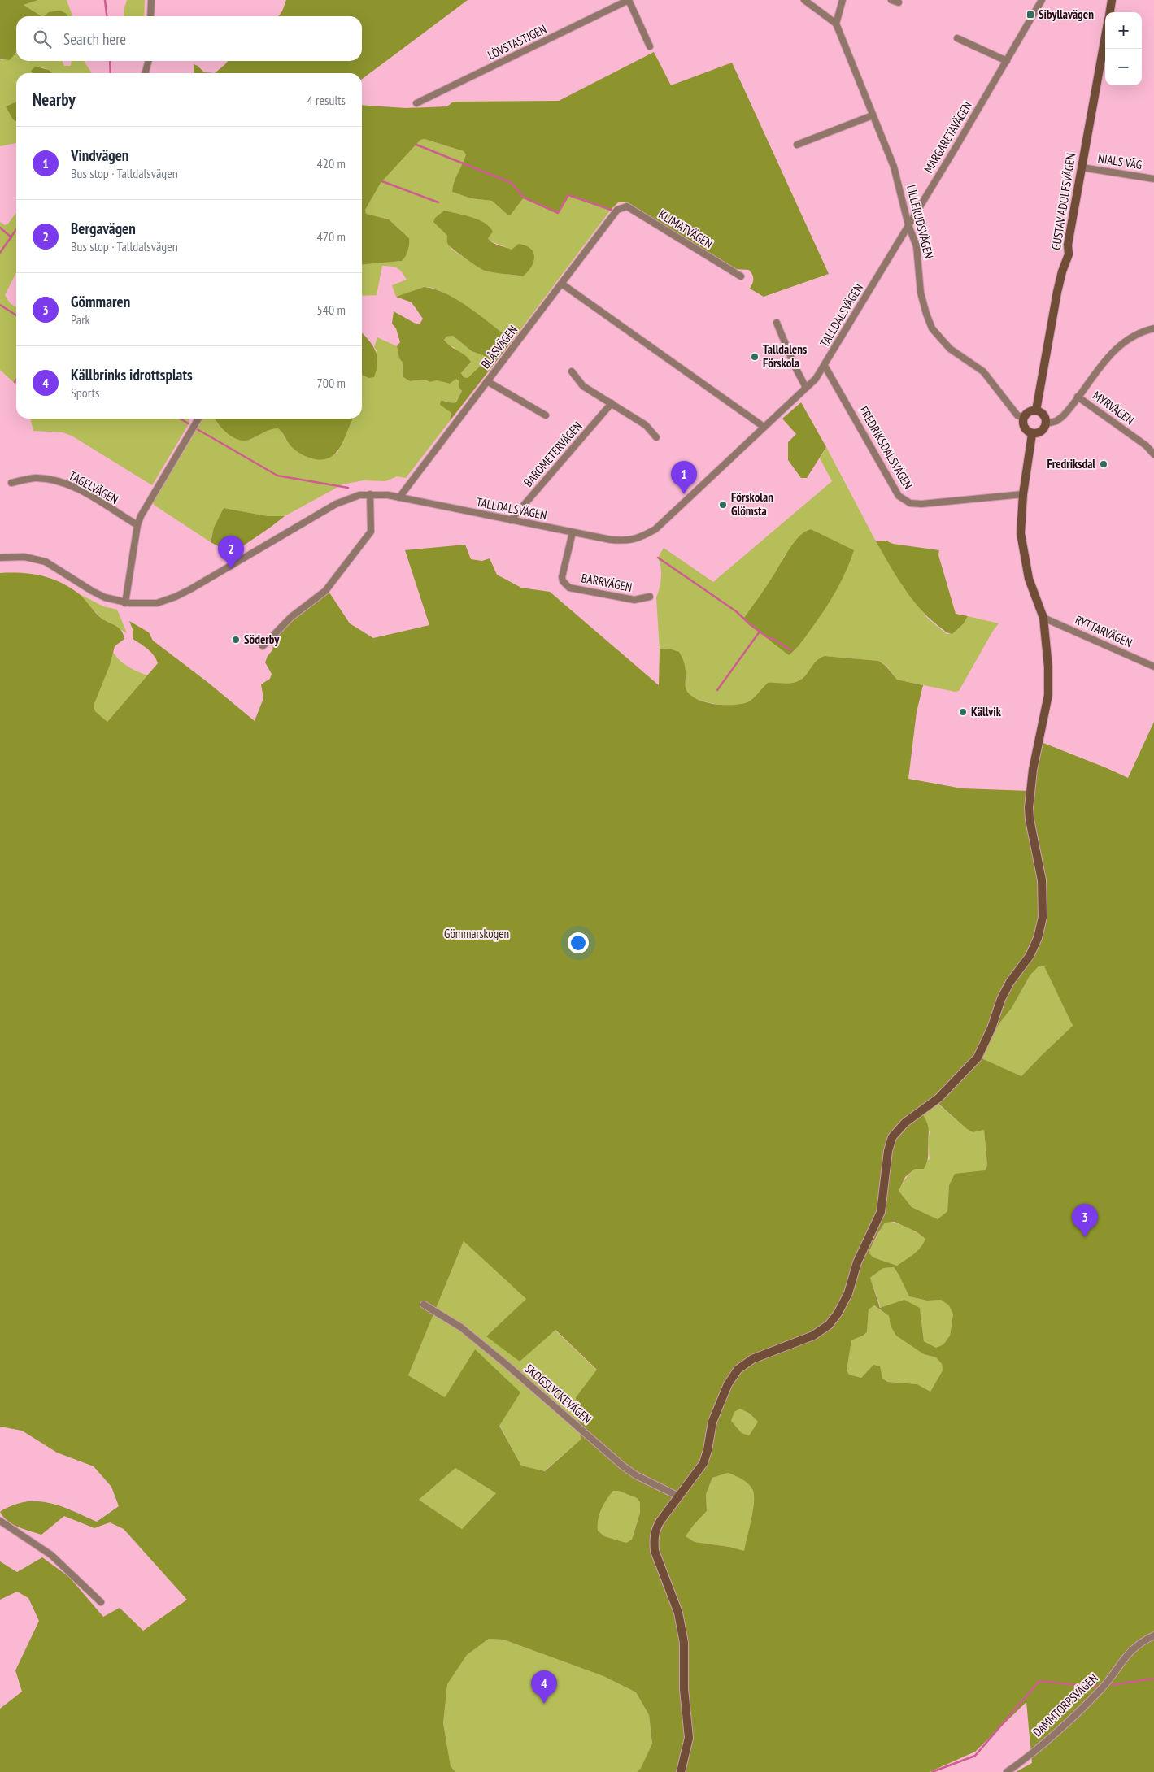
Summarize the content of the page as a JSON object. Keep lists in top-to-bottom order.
{
  "streets": {
    "street": [
      "LÖVSTASTIGEN",
      "MARGARETAVÄGEN",
      "NIALS VÄG",
      "GUSTAV ADOLFSVÄGEN",
      "LILLERUDSVÄGEN",
      "KLIMATVÄGEN",
      "TALLDALSVÄGEN",
      "BLÅSVÄGEN",
      "MYRVÄGEN",
      "FREDRIKSDALSVÄGEN",
      "BAROMETERVÄGEN",
      "TAGELVÄGEN",
      "BARRVÄGEN",
      "RYTTARVÄGEN",
      "SKOGSLYCKEVÄGEN",
      "DAMMTORPSVÄGEN"
    ]
  },
  "crossings": [
    ["MARGARETAVÄGEN", "LILLERUDSVÄGEN"],
    ["MARGARETAVÄGEN", "TALLDALSVÄGEN"],
    ["NIALS VÄG", "GUSTAV ADOLFSVÄGEN"],
    ["GUSTAV ADOLFSVÄGEN", "LILLERUDSVÄGEN"],
    ["LILLERUDSVÄGEN", "TALLDALSVÄGEN"],
    ["KLIMATVÄGEN", "BLÅSVÄGEN"],
    ["TALLDALSVÄGEN", "BLÅSVÄGEN"],
    ["TALLDALSVÄGEN", "FREDRIKSDALSVÄGEN"],
    ["TALLDALSVÄGEN", "BAROMETERVÄGEN"],
    ["TALLDALSVÄGEN", "BARRVÄGEN"]
  ],
  "parks": ["Gömmarskogen"],
  "places": {
    "transit": ["Sibyllavägen"],
    "other": [
      "Talldalens Förskola",
      "Fredriksdal",
      "Förskolan Glömsta",
      "Söderby",
      "Källvik"
    ]
  },
  "page": {
    "map_buttons": ["+", "−"],
    "search": "Search here",
    "heading": ["Nearby", "4 results"],
    "list": [
      {
        "mark": "1",
        "name": "Vindvägen",
        "note": "Bus stop · Talldalsvägen",
        "value": "420 m"
      },
      {
        "mark": "2",
        "name": "Bergavägen",
        "note": "Bus stop · Talldalsvägen",
        "value": "470 m"
      },
      {
        "mark": "3",
        "name": "Gömmaren",
        "note": "Park",
        "value": "540 m"
      },
      {
        "mark": "4",
        "name": "Källbrinks idrottsplats",
        "note": "Sports",
        "value": "700 m"
      }
    ],
    "pins": [
      "1",
      "2",
      "3",
      "4"
    ]
  }
}
